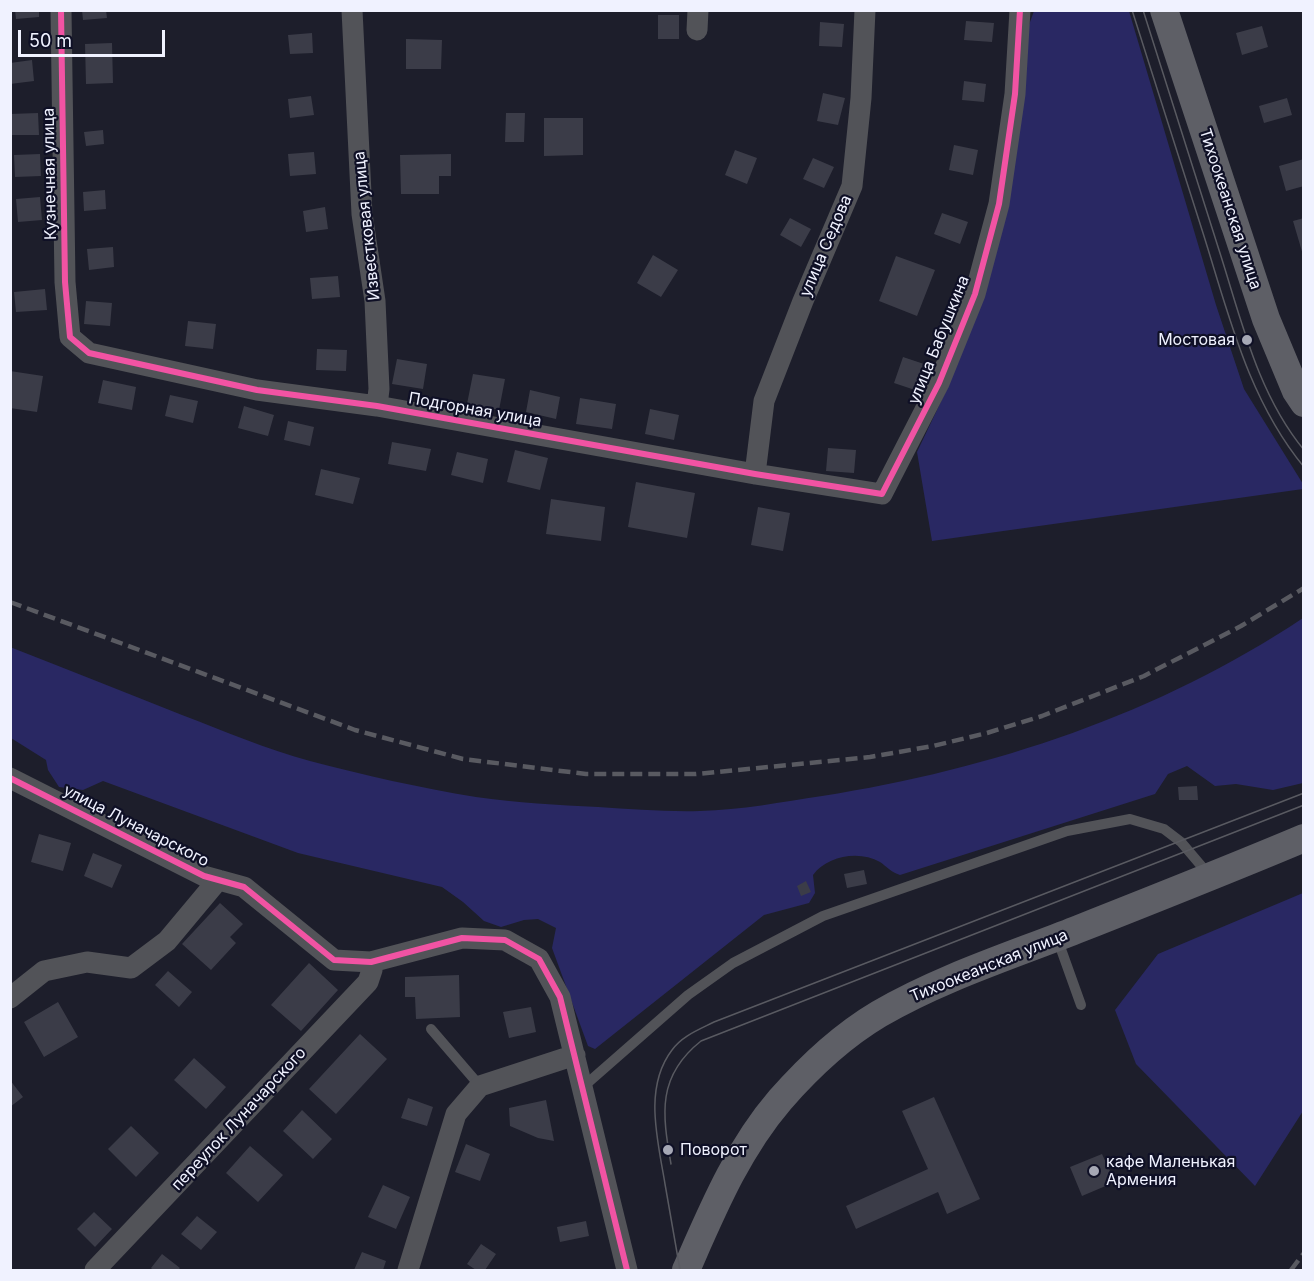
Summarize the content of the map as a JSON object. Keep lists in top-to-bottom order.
{
  "streets": {
    "main road": ["Тихоокеанская улица"],
    "street": [
      "Кузнечная улица",
      "Известковая улица",
      "улица Седова",
      "улица Бабушкина",
      "Подгорная улица",
      "улица Луначарского",
      "переулок Луначарского"
    ]
  },
  "crossings": [
    ["Кузнечная улица", "Подгорная улица"],
    ["Известковая улица", "Подгорная улица"],
    ["улица Седова", "Подгорная улица"],
    ["улица Бабушкина", "Подгорная улица"],
    ["улица Луначарского", "переулок Луначарского"]
  ],
  "places": ["Мостовая", "Поворот", "кафе Маленькая Армения"],
  "scale_bar": "50 m"
}
